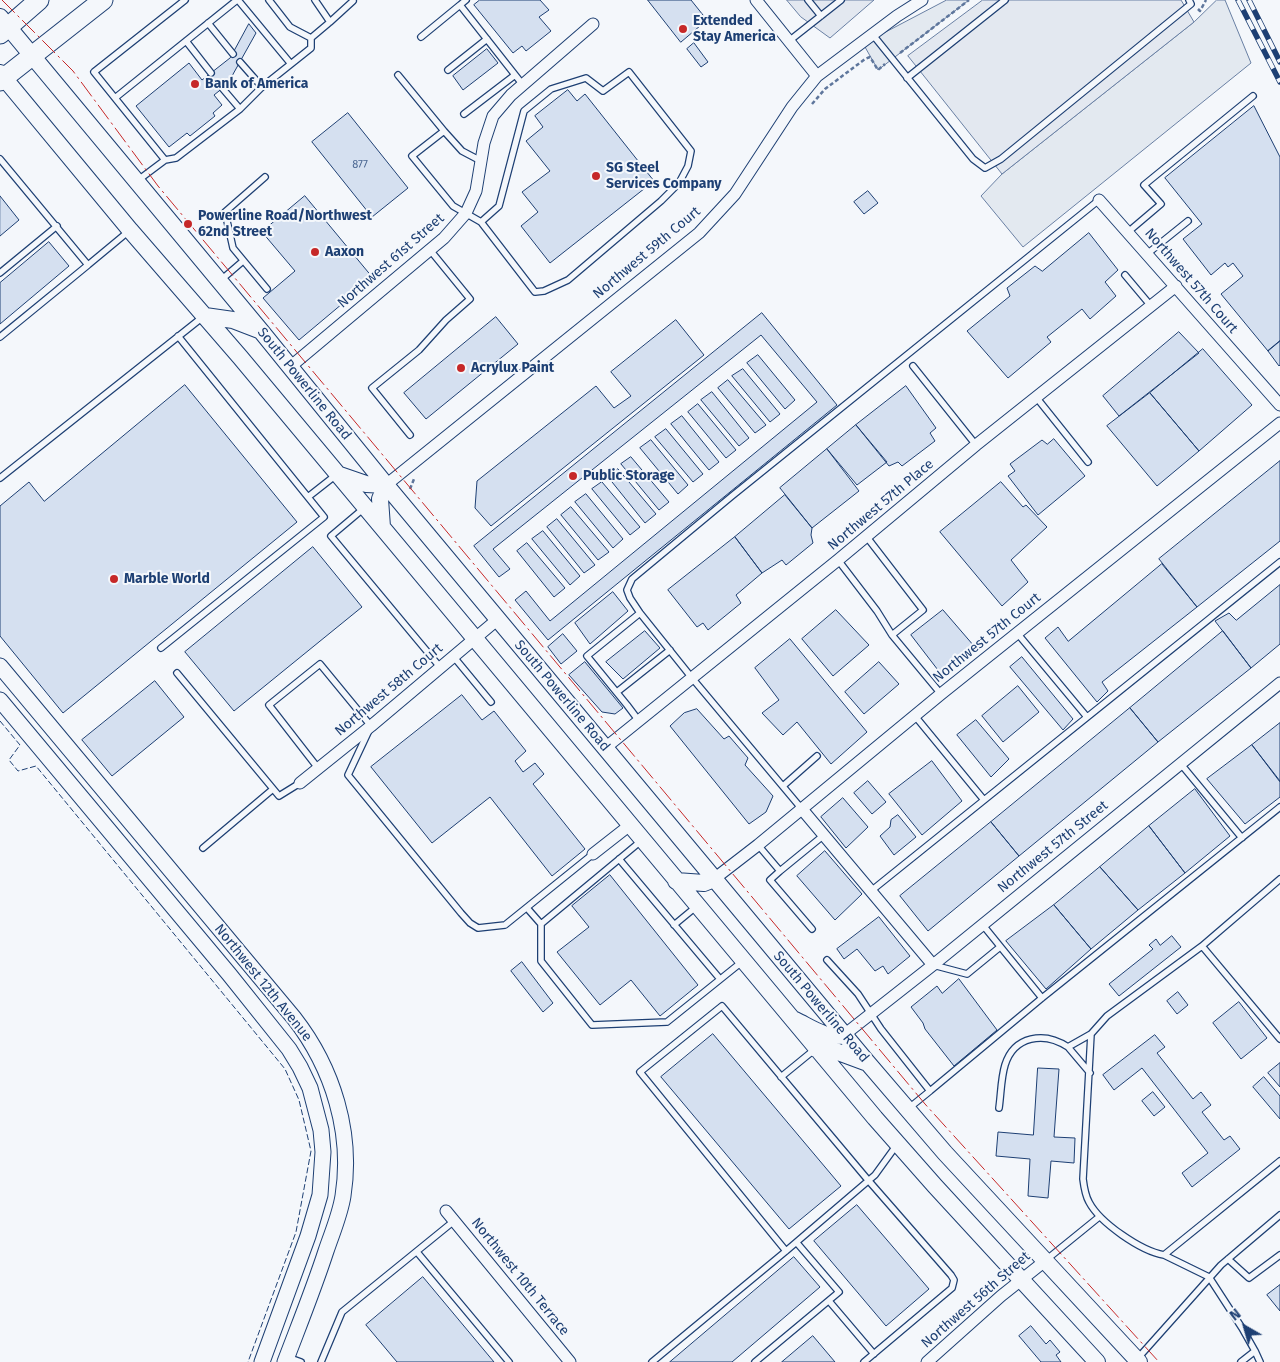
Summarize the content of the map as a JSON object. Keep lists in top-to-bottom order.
{
  "streets": {
    "main road": ["South Powerline Road"],
    "street": [
      "Northwest 59th Court",
      "Northwest 61st Street",
      "Northwest 57th Court",
      "Northwest 57th Place",
      "Northwest 58th Court",
      "Northwest 57th Street",
      "Northwest 12th Avenue",
      "Northwest 10th Terrace",
      "Northwest 56th Street"
    ]
  },
  "crossings": [
    ["Northwest 59th Court", "South Powerline Road"],
    ["Northwest 61st Street", "South Powerline Road"],
    ["Northwest 57th Court", "South Powerline Road"],
    ["Northwest 57th Court", "Northwest 57th Place"],
    ["South Powerline Road", "Northwest 57th Place"],
    ["South Powerline Road", "Northwest 58th Court"],
    ["South Powerline Road", "Northwest 57th Street"],
    ["South Powerline Road", "Northwest 56th Street"]
  ],
  "places": [
    "Extended Stay America",
    "Bank of America",
    "SG Steel Services Company",
    "Powerline Road/Northwest 62nd Street",
    "Aaxon",
    "Acrylux Paint",
    "Public Storage",
    "Marble World"
  ],
  "house_numbers": ["877"],
  "north": "top left"
}
